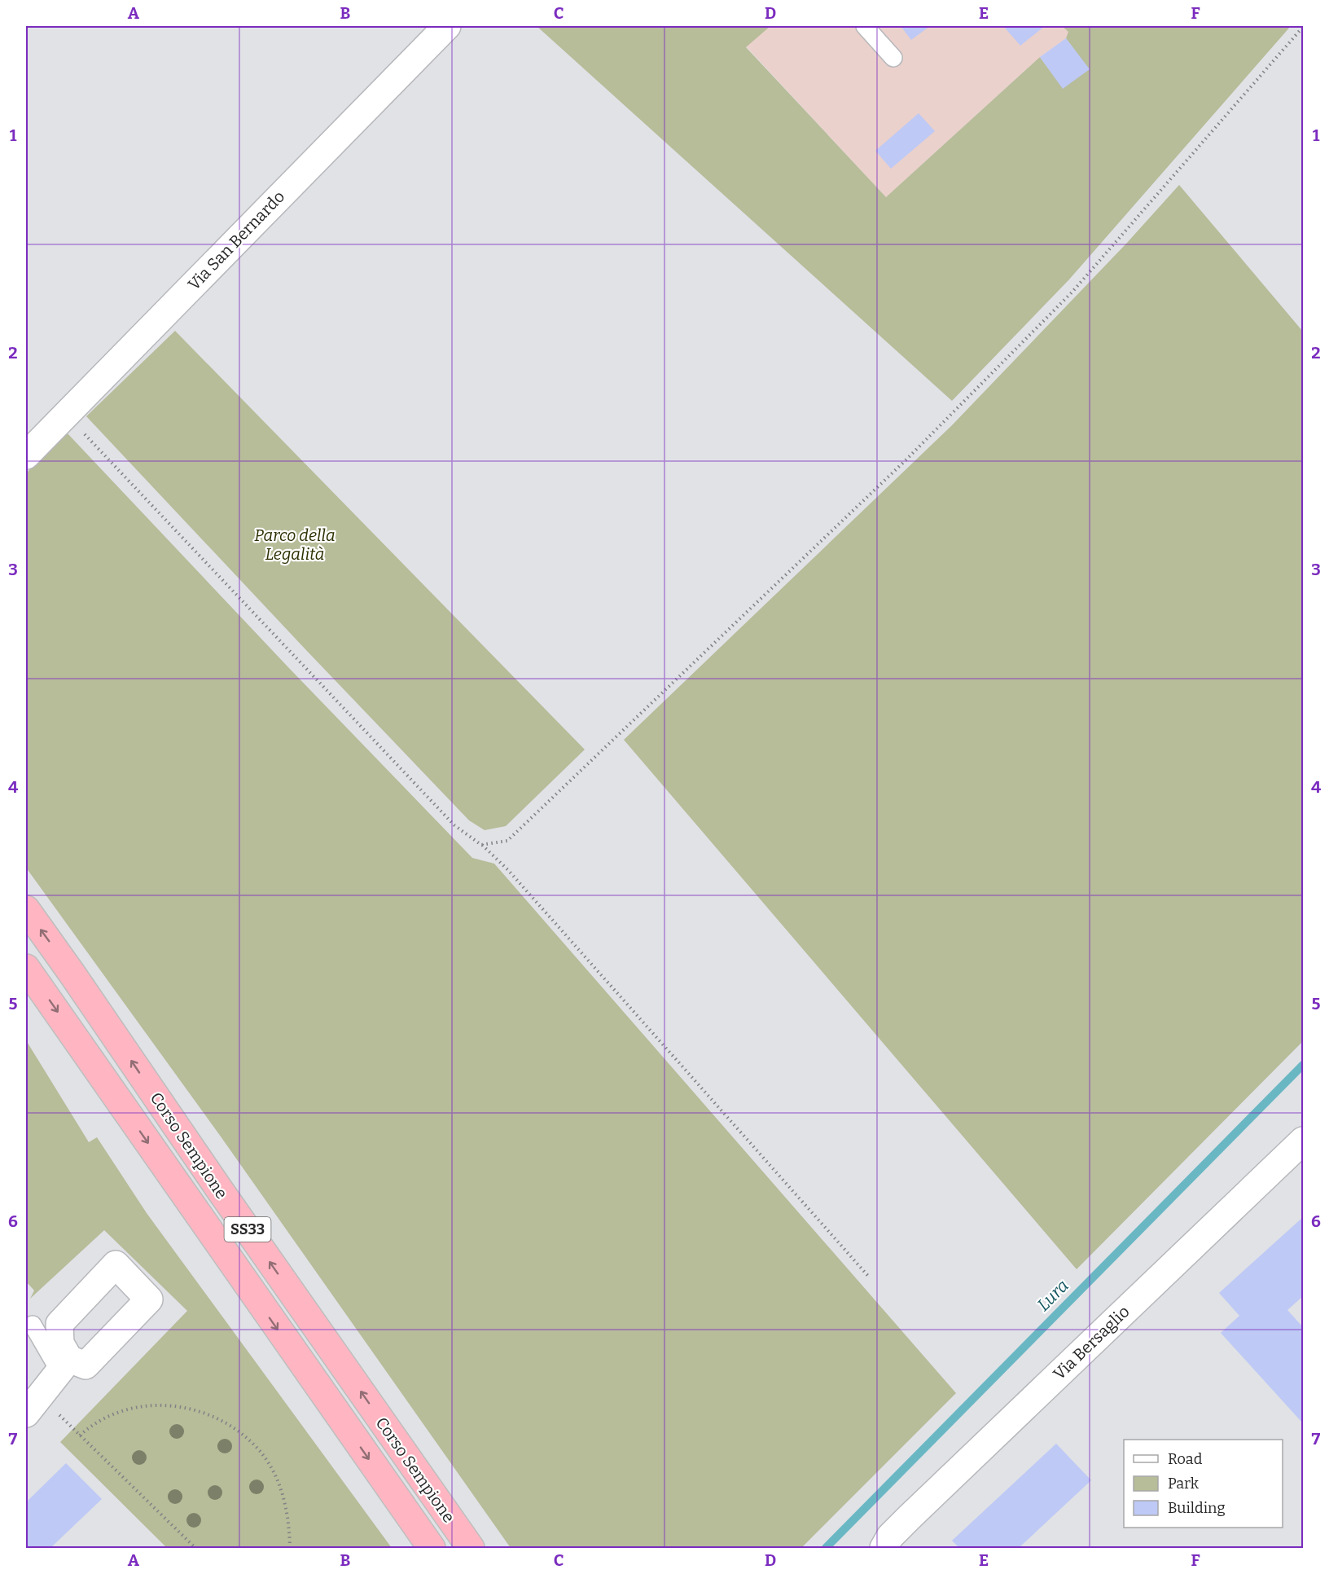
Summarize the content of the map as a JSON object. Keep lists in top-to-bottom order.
{
  "streets": {
    "highway": ["Corso Sempione", "SS33"],
    "street": ["Via San Bernardo", "Via Bersaglio"]
  },
  "water": ["Lura"],
  "parks": ["Parco della Legalità"],
  "legend": ["Road", "Park", "Building"],
  "grid": {
    "columns": [
      "A",
      "B",
      "C",
      "D",
      "E",
      "F"
    ],
    "rows": [
      "1",
      "2",
      "3",
      "4",
      "5",
      "6",
      "7"
    ]
  }
}
